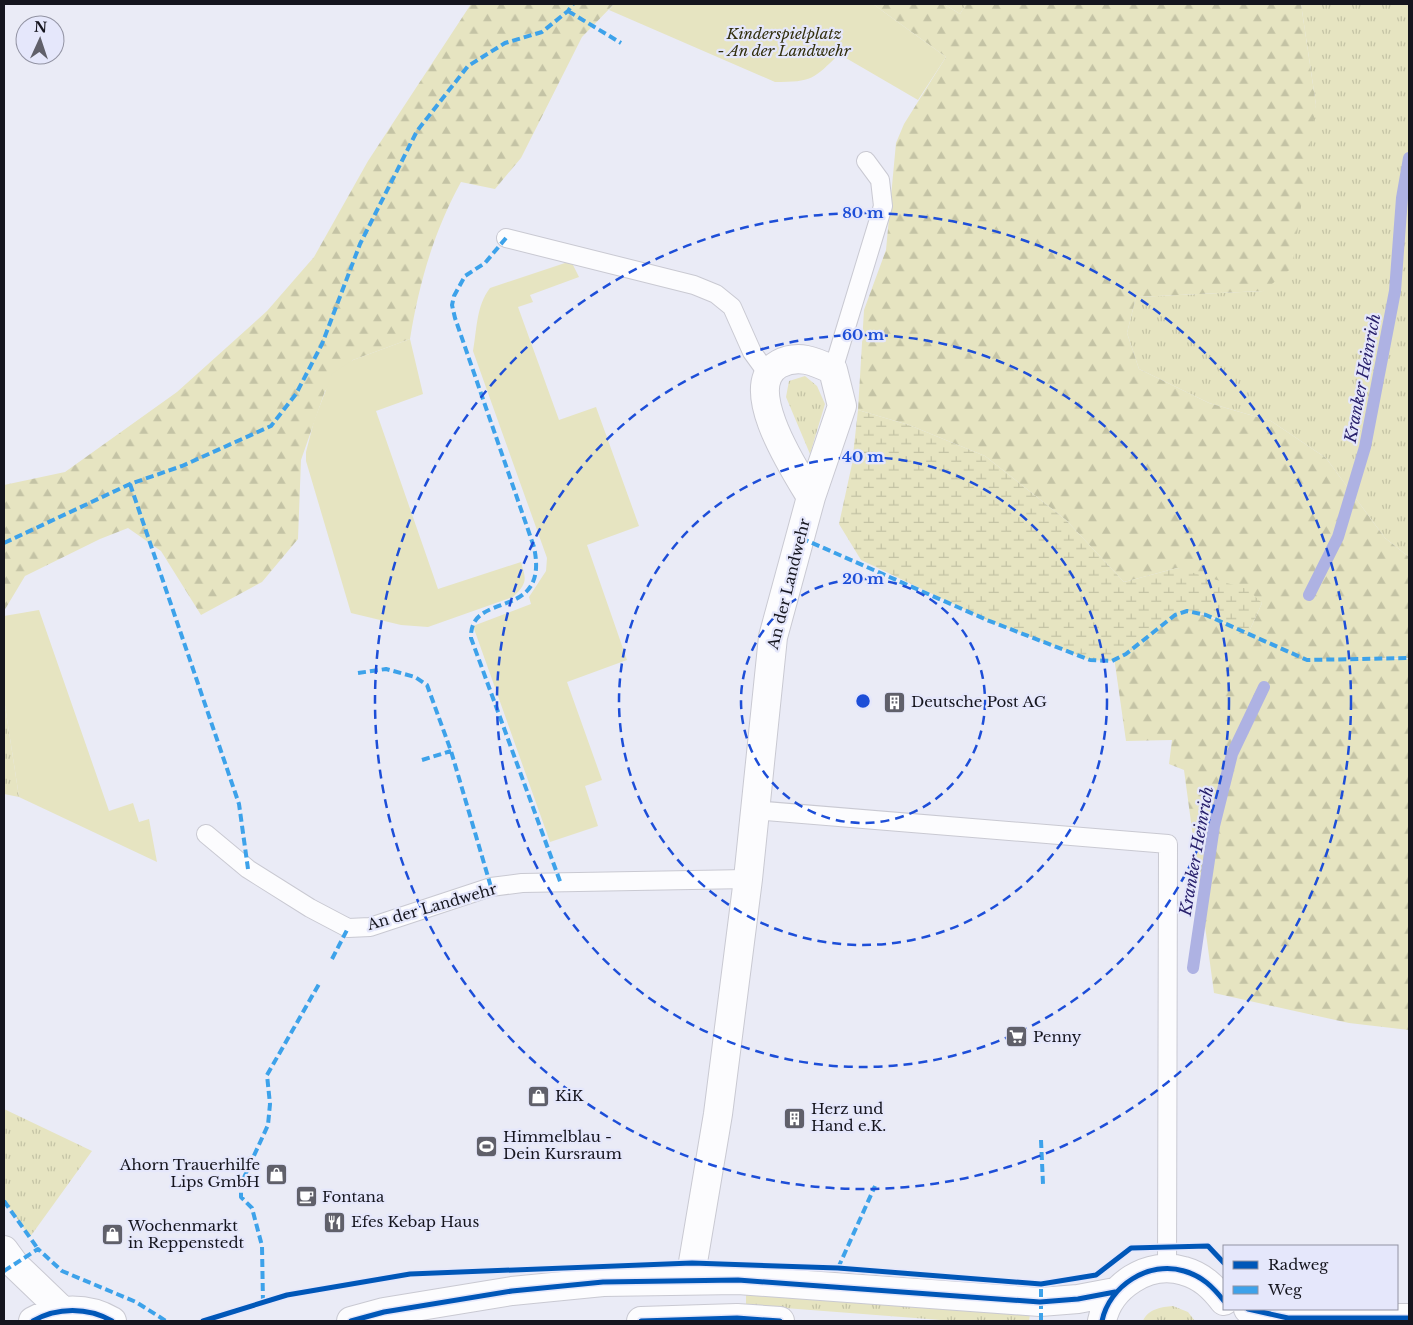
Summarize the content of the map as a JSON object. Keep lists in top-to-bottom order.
{
  "streets": {
    "main road": ["An der Landwehr"]
  },
  "water": ["Kranker Heinrich"],
  "parks": ["Kinderspielplatz - An der Landwehr"],
  "places": {
    "building": ["Deutsche Post AG", "Herz und Hand e.K."],
    "supermarket": ["Penny"],
    "shop": ["KiK", "Ahorn Trauerhilfe Lips GmbH", "Wochenmarkt in Reppenstedt"],
    "sports": ["Himmelblau - Dein Kursraum"],
    "cafe": ["Fontana"],
    "restaurant": ["Efes Kebap Haus"]
  },
  "legend": ["Radweg", "Weg"],
  "north": "top",
  "rings": [
    "80 m",
    "60 m",
    "40 m",
    "20 m"
  ]
}
